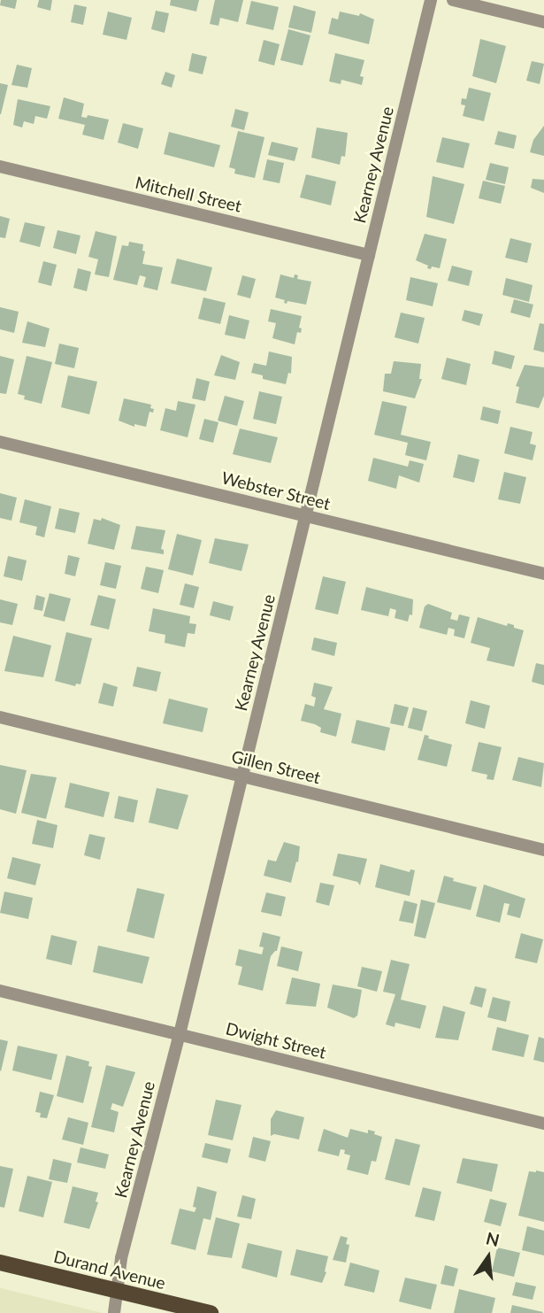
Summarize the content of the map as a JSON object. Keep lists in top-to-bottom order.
{
  "streets": {
    "main road": ["Durand Avenue"],
    "street": [
      "Kearney Avenue",
      "Mitchell Street",
      "Webster Street",
      "Gillen Street",
      "Dwight Street"
    ]
  },
  "crossings": [
    ["Kearney Avenue", "Mitchell Street"],
    ["Kearney Avenue", "Webster Street"],
    ["Kearney Avenue", "Gillen Street"],
    ["Kearney Avenue", "Dwight Street"],
    ["Kearney Avenue", "Durand Avenue"]
  ],
  "north": "top"
}
